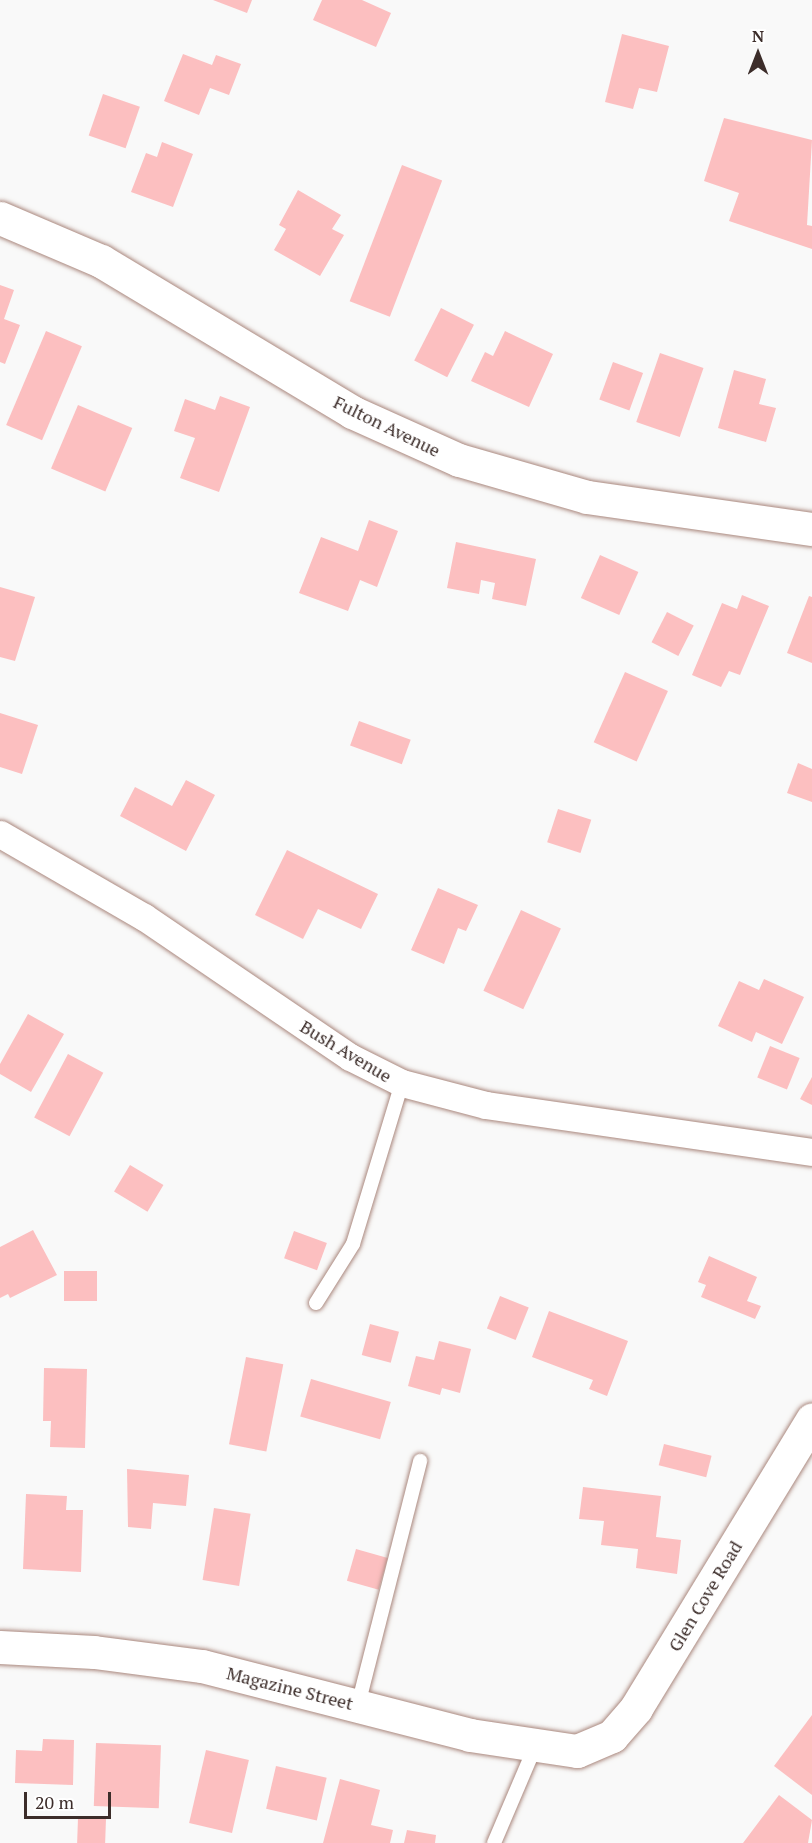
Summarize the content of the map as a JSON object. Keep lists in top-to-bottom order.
{
  "streets": {
    "street": [
      "Fulton Avenue",
      "Bush Avenue",
      "Glen Cove Road",
      "Magazine Street"
    ]
  },
  "crossings": [
    ["Glen Cove Road", "Magazine Street"]
  ],
  "scale_bar": "20 m",
  "north": "top"
}
